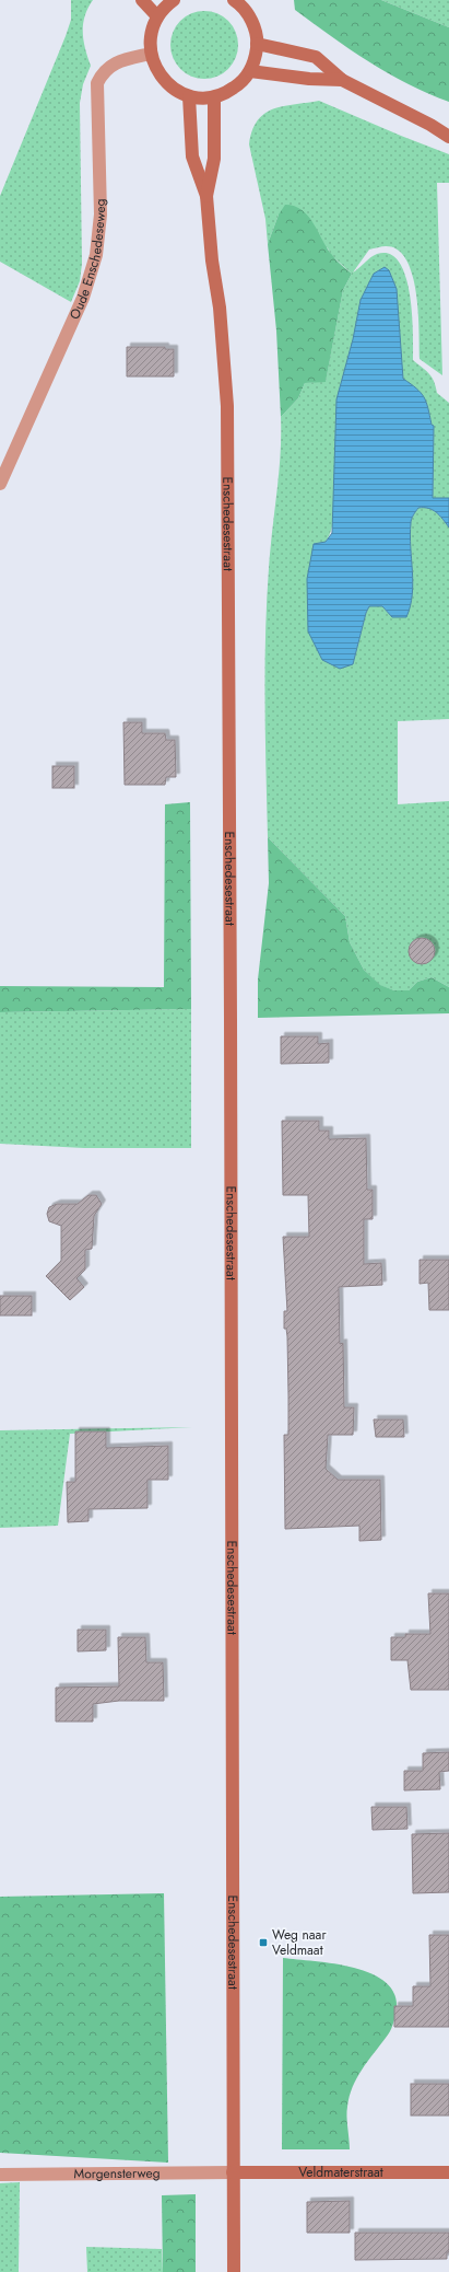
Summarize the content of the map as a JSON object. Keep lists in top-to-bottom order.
{
  "streets": {
    "main road": ["Enschedesestraat", "Veldmaterstraat"],
    "street": ["Oude Enschedeseweg", "Morgensterweg"]
  },
  "crossings": [
    ["Enschedesestraat", "Veldmaterstraat"],
    ["Enschedesestraat", "Morgensterweg"],
    ["Veldmaterstraat", "Morgensterweg"]
  ],
  "places": {
    "transit": ["Weg naar Veldmaat"]
  }
}
